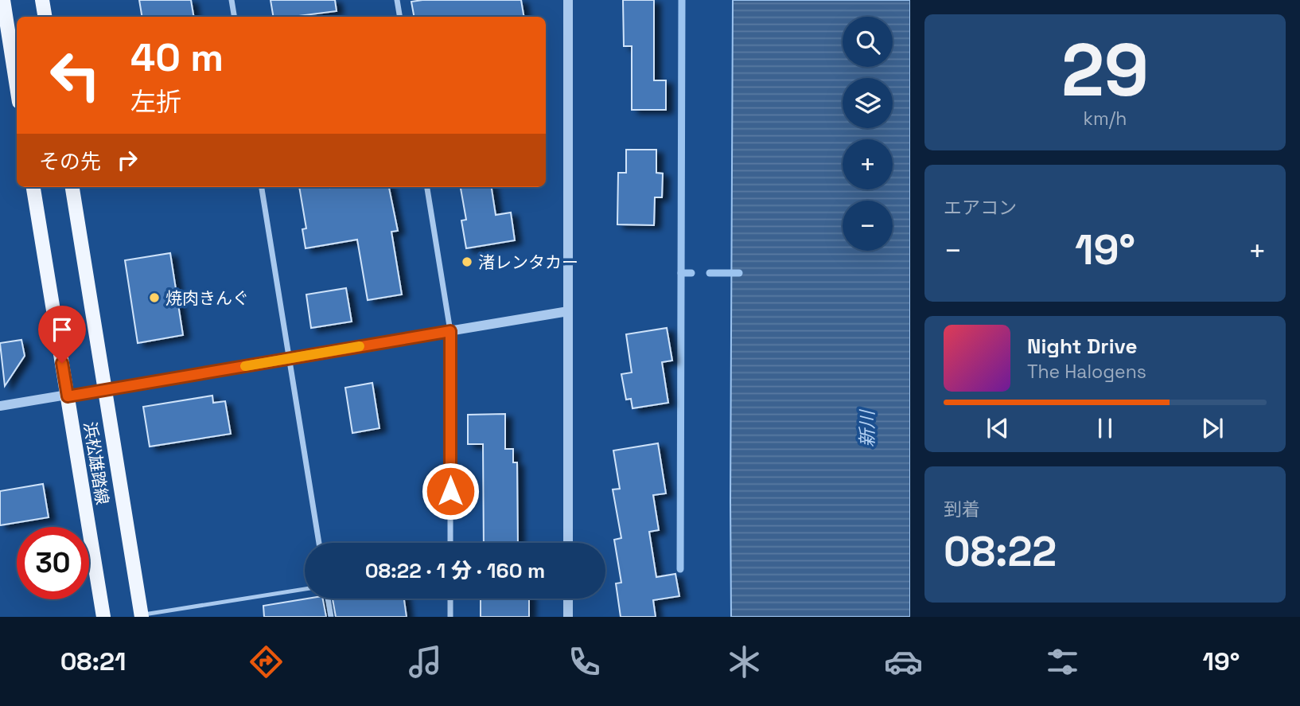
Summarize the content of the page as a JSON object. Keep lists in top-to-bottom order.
{
  "streets": {
    "main road": ["浜松雄踏線"]
  },
  "water": ["新川"],
  "places": ["渚レンタカー", "焼肉きんぐ"],
  "page": {
    "tile": [
      ["29", "km/h"],
      "エアコン",
      ["到着", "08:22"]
    ],
    "map_buttons": ["+", "−"],
    "turn": ["40 m", "左折"],
    "then": "その先",
    "heat": ["−", "19°", "+"],
    "song": ["Night Drive", "The Halogens"],
    "limit": "30",
    "trip": "08:22 · 1 分 · 160 m",
    "tabs": ["08:21", "19°"]
  }
}
